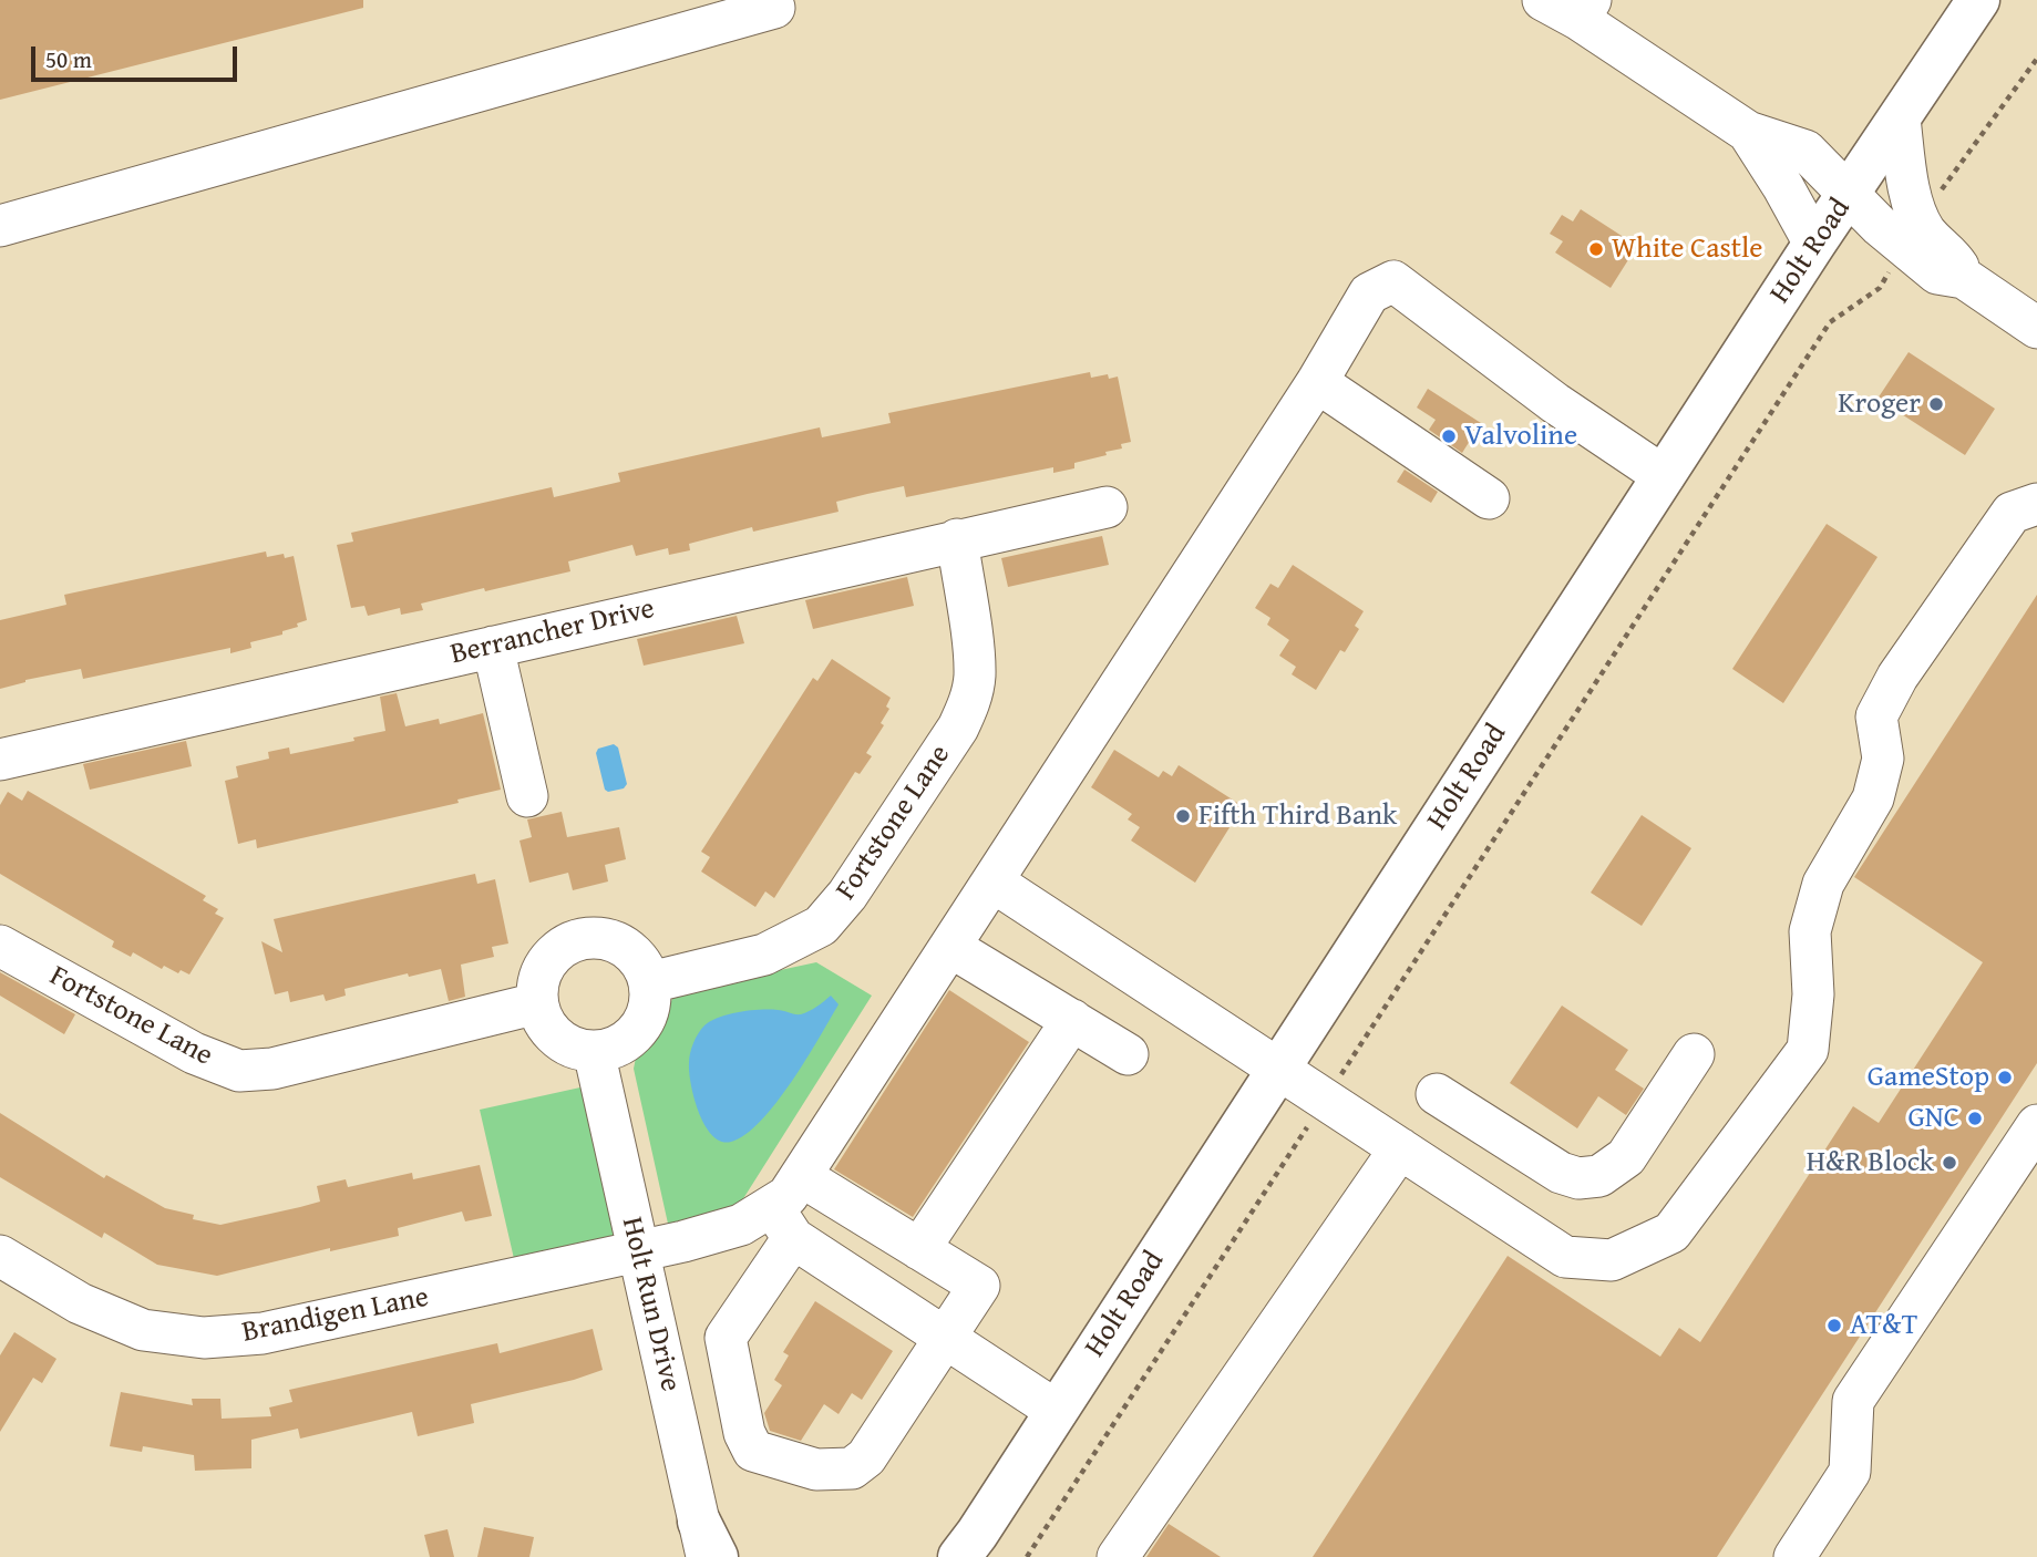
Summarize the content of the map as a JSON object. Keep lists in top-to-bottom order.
{
  "streets": {
    "main road": ["Holt Road"],
    "street": [
      "Berrancher Drive",
      "Fortstone Lane",
      "Holt Run Drive",
      "Brandigen Lane"
    ]
  },
  "crossings": [
    ["Berrancher Drive", "Fortstone Lane"],
    ["Fortstone Lane", "Holt Run Drive"],
    ["Holt Run Drive", "Brandigen Lane"]
  ],
  "places": [
    "White Castle",
    "Kroger",
    "Valvoline",
    "Fifth Third Bank",
    "GameStop",
    "GNC",
    "H&R Block",
    "AT&T"
  ],
  "scale_bar": "50 m"
}
